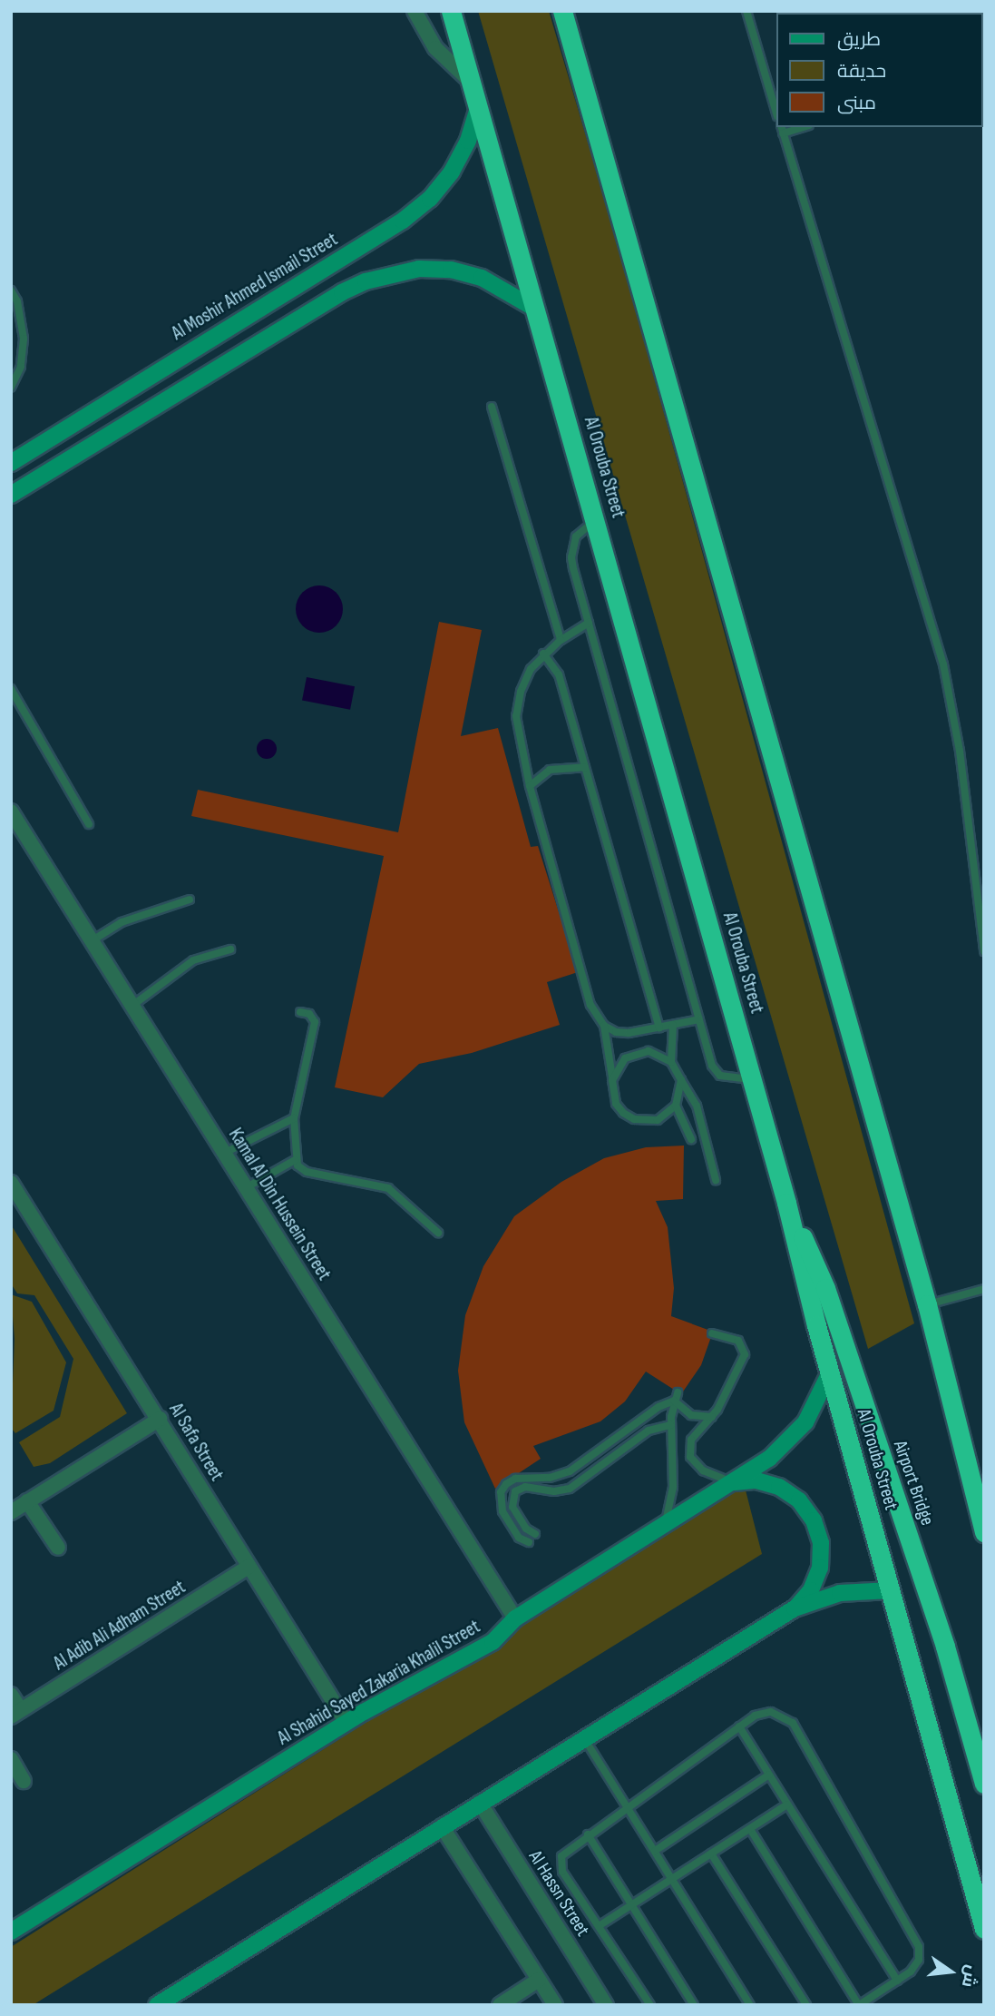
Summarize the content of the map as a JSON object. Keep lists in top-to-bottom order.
{
  "streets": {
    "highway": ["Al Orouba Street", "Airport Bridge"],
    "street": [
      "Al Moshir Ahmed Ismail Street",
      "Kamal Al Din Hussein Street",
      "Al Safa Street",
      "Al Adib Ali Adham Street",
      "Al Shahid Sayed Zakaria Khalil Street",
      "Al Hassn Street"
    ]
  },
  "crossings": [
    ["Al Moshir Ahmed Ismail Street", "Al Orouba Street"],
    ["Al Orouba Street", "Airport Bridge"],
    ["Al Orouba Street", "Al Shahid Sayed Zakaria Khalil Street"],
    ["Kamal Al Din Hussein Street", "Al Shahid Sayed Zakaria Khalil Street"],
    ["Al Safa Street", "Al Adib Ali Adham Street"],
    ["Al Safa Street", "Al Shahid Sayed Zakaria Khalil Street"]
  ],
  "legend": ["طريق", "حديقة", "مبنى"],
  "north": "right"
}
